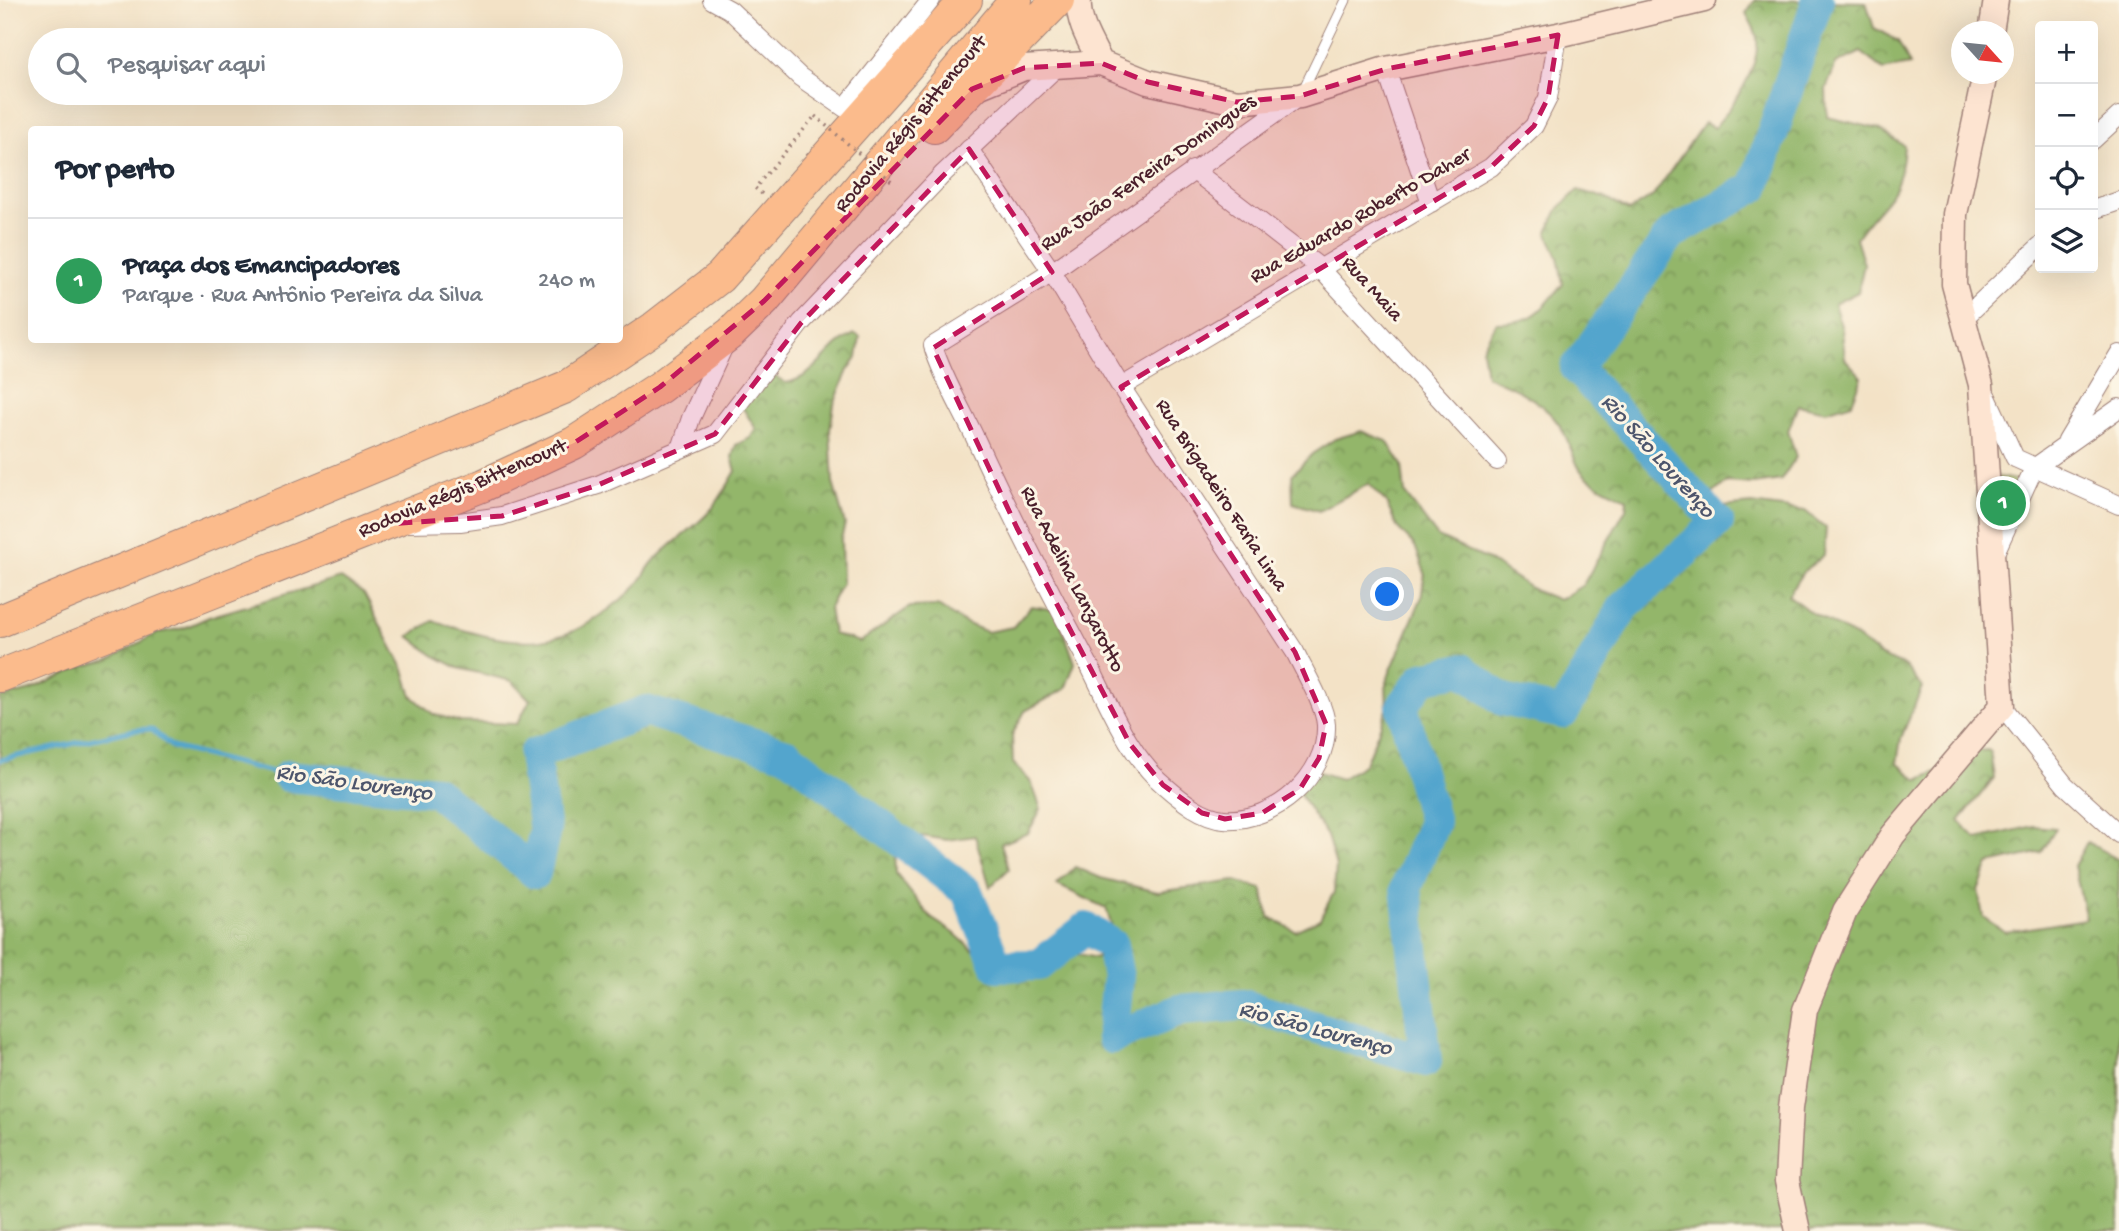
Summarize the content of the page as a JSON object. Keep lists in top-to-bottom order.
{
  "streets": {
    "highway": ["Rodovia Régis Bittencourt"],
    "street": [
      "Rua João Ferreira Domingues",
      "Rua Eduardo Roberto Daher",
      "Rua Maia",
      "Rua Brigadeiro Faria Lima",
      "Rua Adelina Lanzarotto"
    ]
  },
  "crossings": [
    ["Rua João Ferreira Domingues", "Rua Maia"],
    ["Rua João Ferreira Domingues", "Rua Brigadeiro Faria Lima"],
    ["Rua João Ferreira Domingues", "Rua Adelina Lanzarotto"],
    ["Rua Eduardo Roberto Daher", "Rua Maia"],
    ["Rua Eduardo Roberto Daher", "Rua Brigadeiro Faria Lima"],
    ["Rua Brigadeiro Faria Lima", "Rua Adelina Lanzarotto"]
  ],
  "water": ["Rio São Lourenço"],
  "north": "bottom right",
  "page": {
    "map_buttons": ["+", "−"],
    "search": "Pesquisar aqui",
    "heading": "Por perto",
    "list": [
      {
        "mark": "1",
        "name": "Praça dos Emancipadores",
        "note": "Parque · Rua Antônio Pereira da Silva",
        "value": "240 m"
      }
    ],
    "pins": "1"
  }
}
